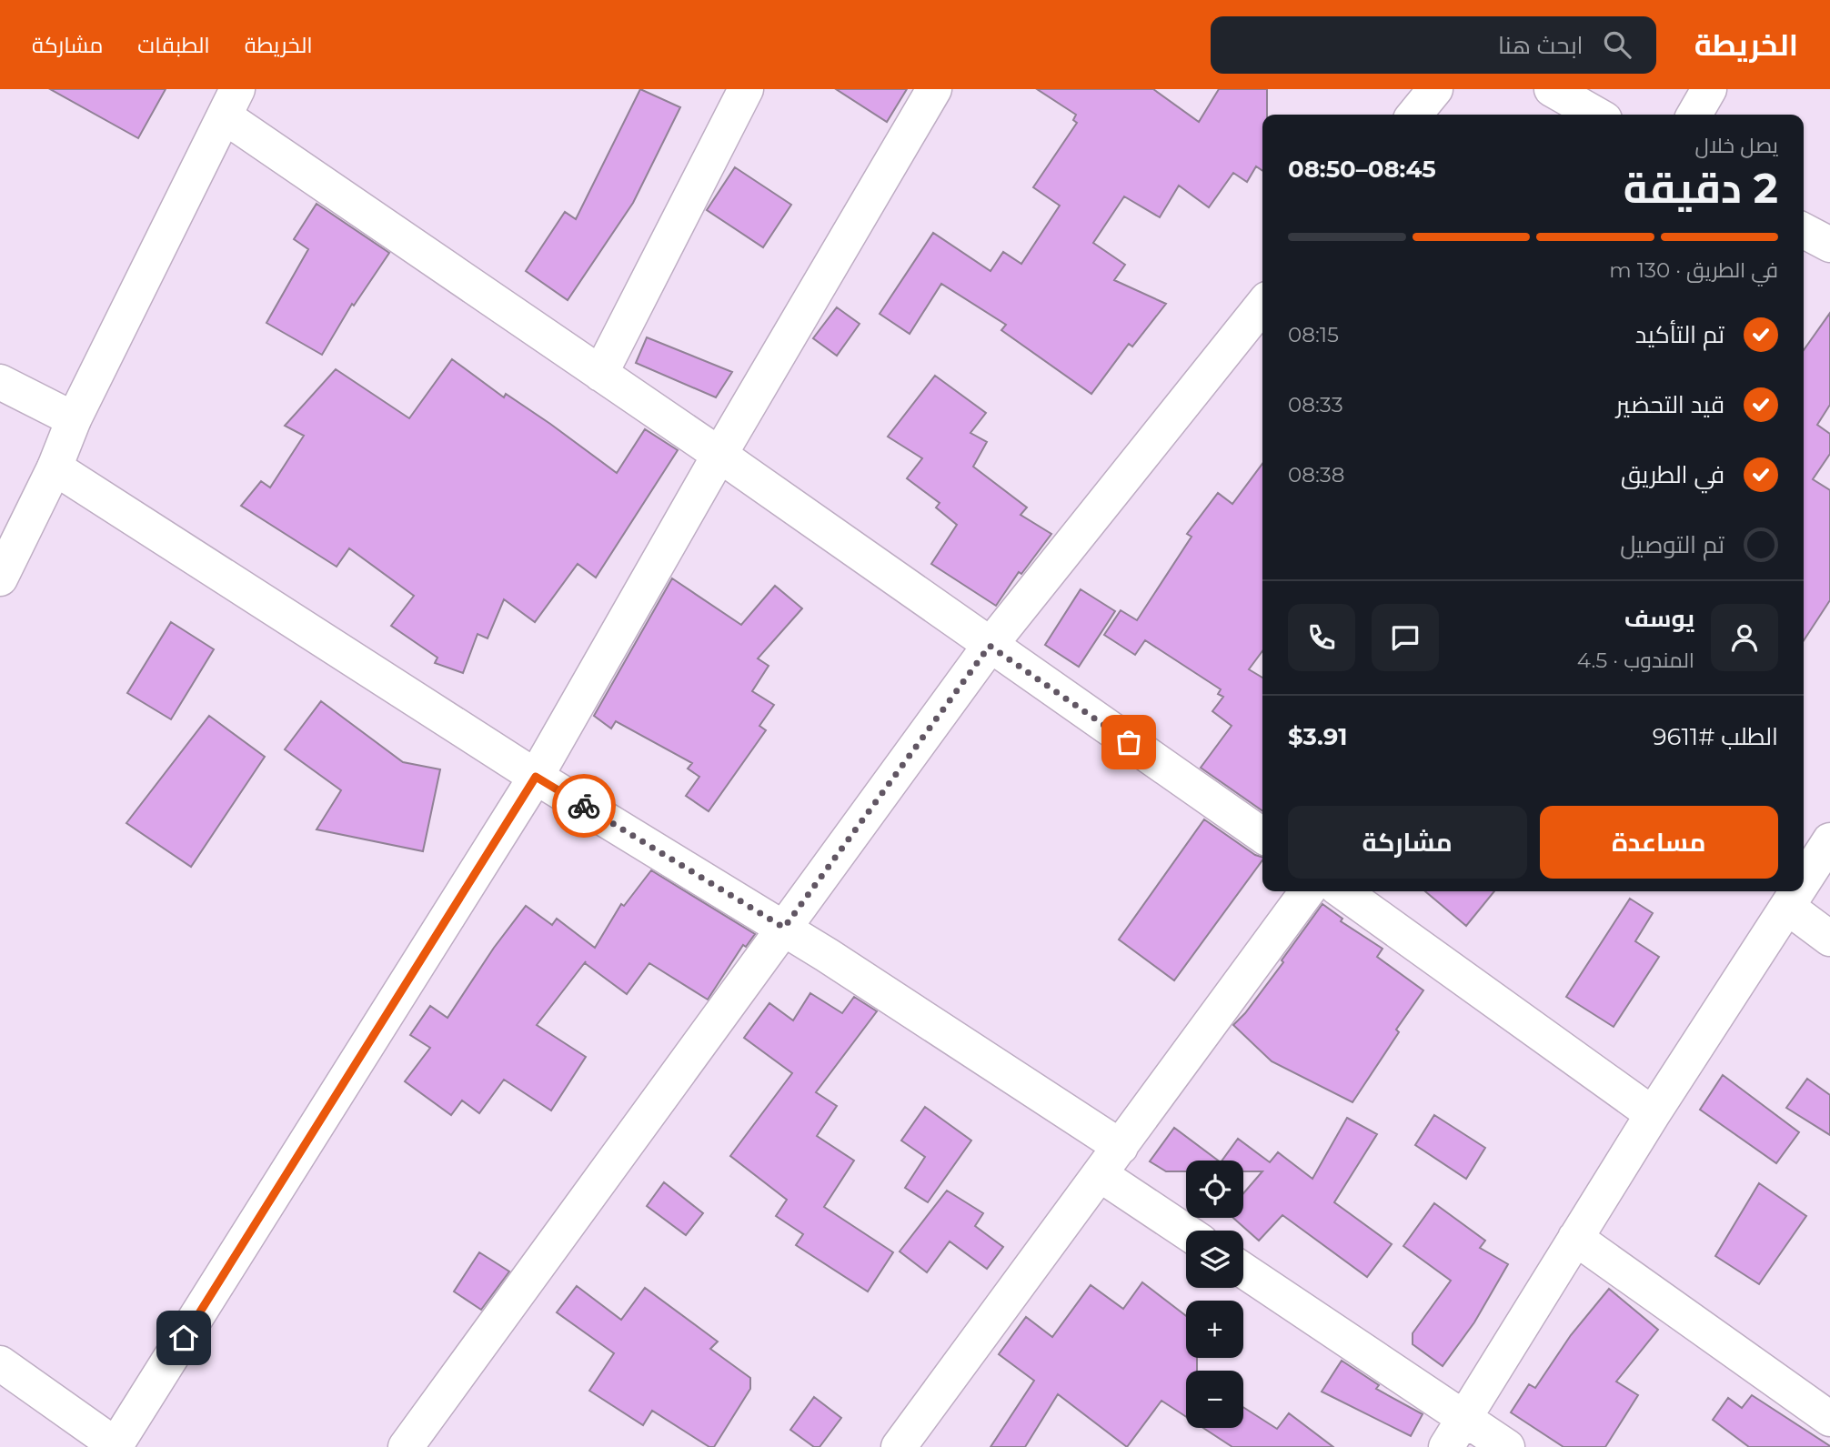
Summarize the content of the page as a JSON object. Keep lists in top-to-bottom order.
{
  "page": {
    "header": "الخريطة",
    "search": "ابحث هنا",
    "nav": ["الخريطة", "الطبقات", "مشاركة"],
    "heading": ["2 دقيقة", "يصل خلال", "08:45–08:50"],
    "panel": [
      "يوسف",
      "المندوب · 4.5",
      "الطلب #9611",
      "$3.91"
    ],
    "bar": "في الطريق · 130 m",
    "list": [
      ["تم التأكيد", "08:15"],
      ["قيد التحضير", "08:33"],
      ["في الطريق", "08:38"],
      "تم التوصيل"
    ],
    "buttons": ["مساعدة", "مشاركة"],
    "map_buttons": ["+", "−"]
  }
}
